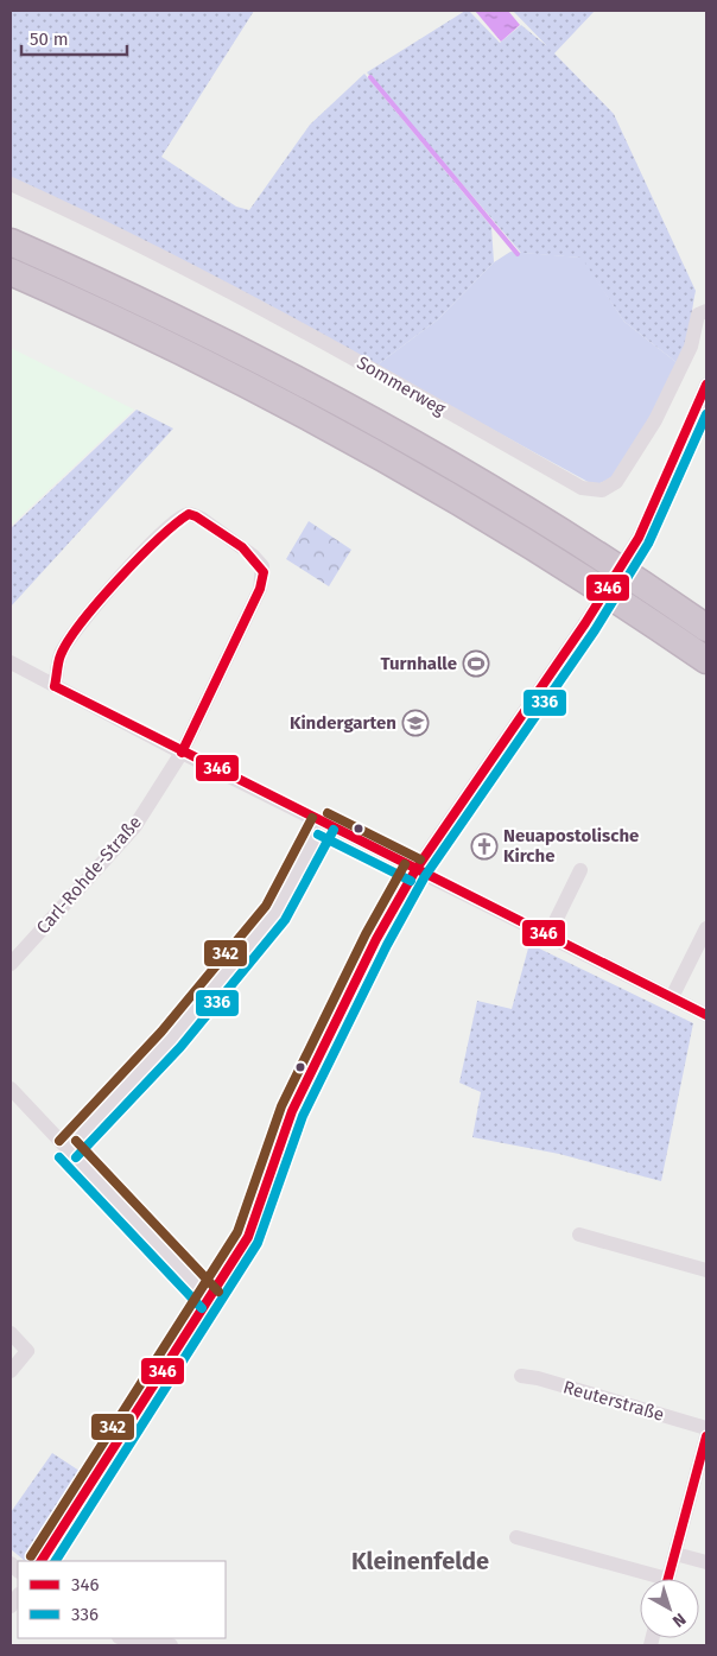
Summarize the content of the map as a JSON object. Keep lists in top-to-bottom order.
{
  "streets": {
    "street": ["Sommerweg", "Carl-Rohde-Straße", "Reuterstraße"]
  },
  "districts": ["Kleinenfelde"],
  "places": {
    "sports": ["Turnhalle"],
    "school or university": ["Kindergarten"],
    "church": ["Neuapostolische Kirche"]
  },
  "lines": ["transit line 346", "transit line 336", "transit line 342"],
  "legend": ["346", "336"],
  "scale_bar": "50 m",
  "north": "bottom right"
}
